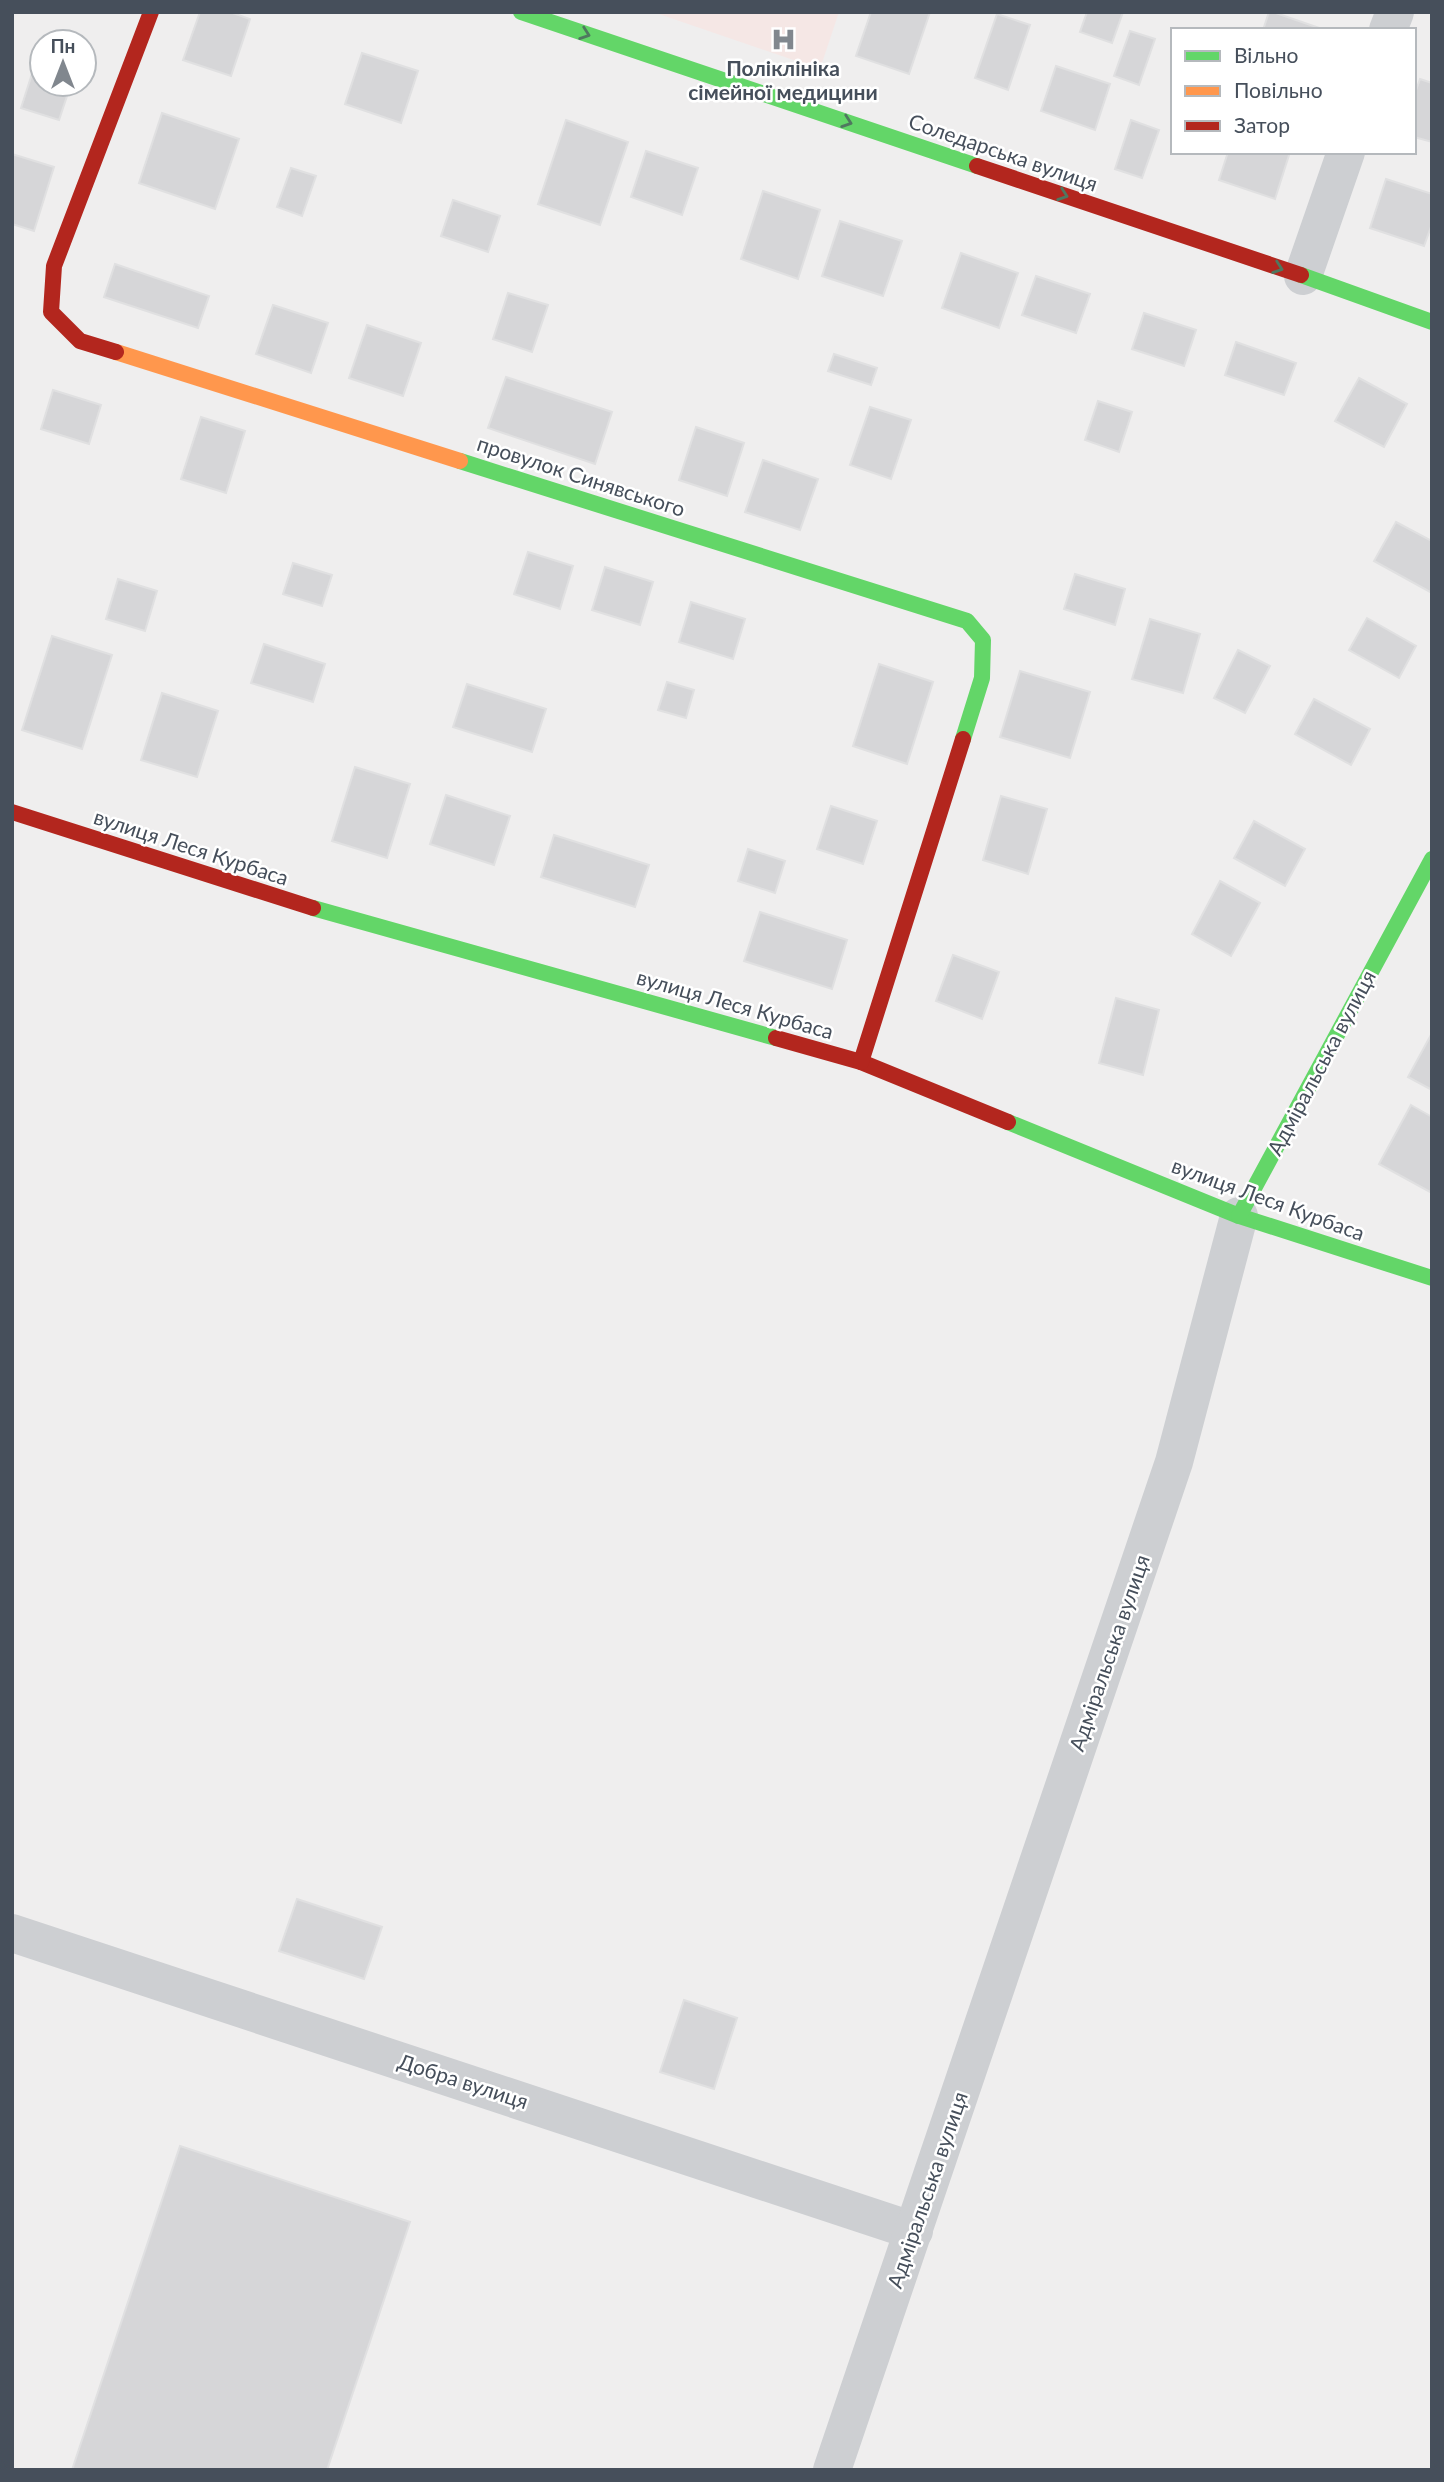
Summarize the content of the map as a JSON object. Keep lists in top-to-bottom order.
{
  "streets": {
    "street": [
      "Соледарська вулиця",
      "провулок Синявського",
      "вулиця Леся Курбаса",
      "Адміральська вулиця",
      "Добра вулиця"
    ]
  },
  "crossings": [
    ["провулок Синявського", "вулиця Леся Курбаса"],
    ["вулиця Леся Курбаса", "Адміральська вулиця"],
    ["Адміральська вулиця", "Добра вулиця"]
  ],
  "one_way": ["Соледарська вулиця"],
  "places": {
    "hospital": ["Поліклініка сімейної медицини"]
  },
  "legend": ["Вільно", "Повільно", "Затор"],
  "north": "top"
}
